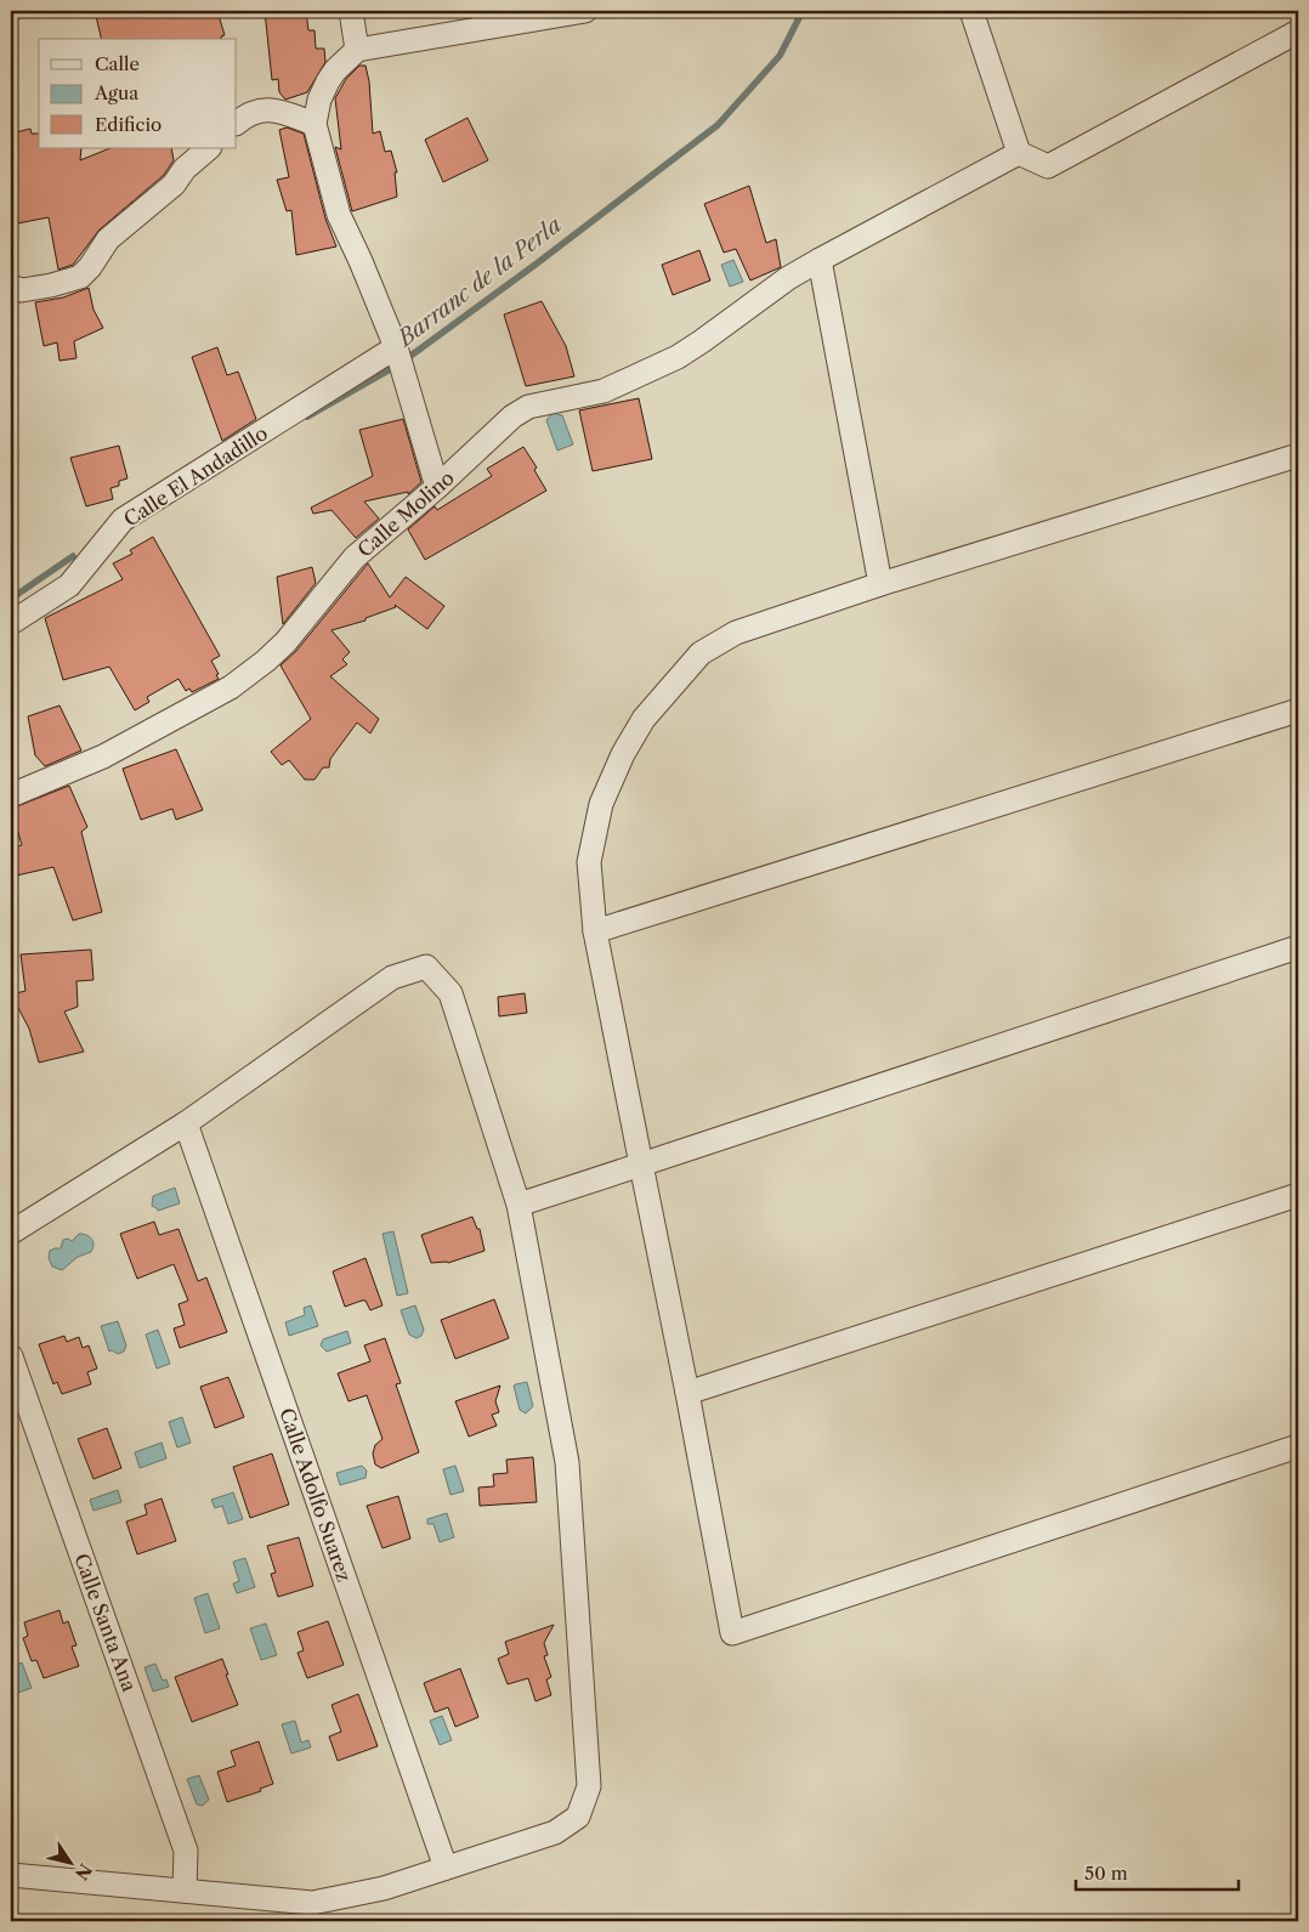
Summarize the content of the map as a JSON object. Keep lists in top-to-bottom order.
{
  "streets": {
    "street": [
      "Calle El Andadillo",
      "Calle Molino",
      "Calle Adolfo Suarez",
      "Calle Santa Ana"
    ]
  },
  "water": ["Barranc de la Perla"],
  "legend": ["Calle", "Agua", "Edificio"],
  "scale_bar": "50 m",
  "north": "bottom right"
}
